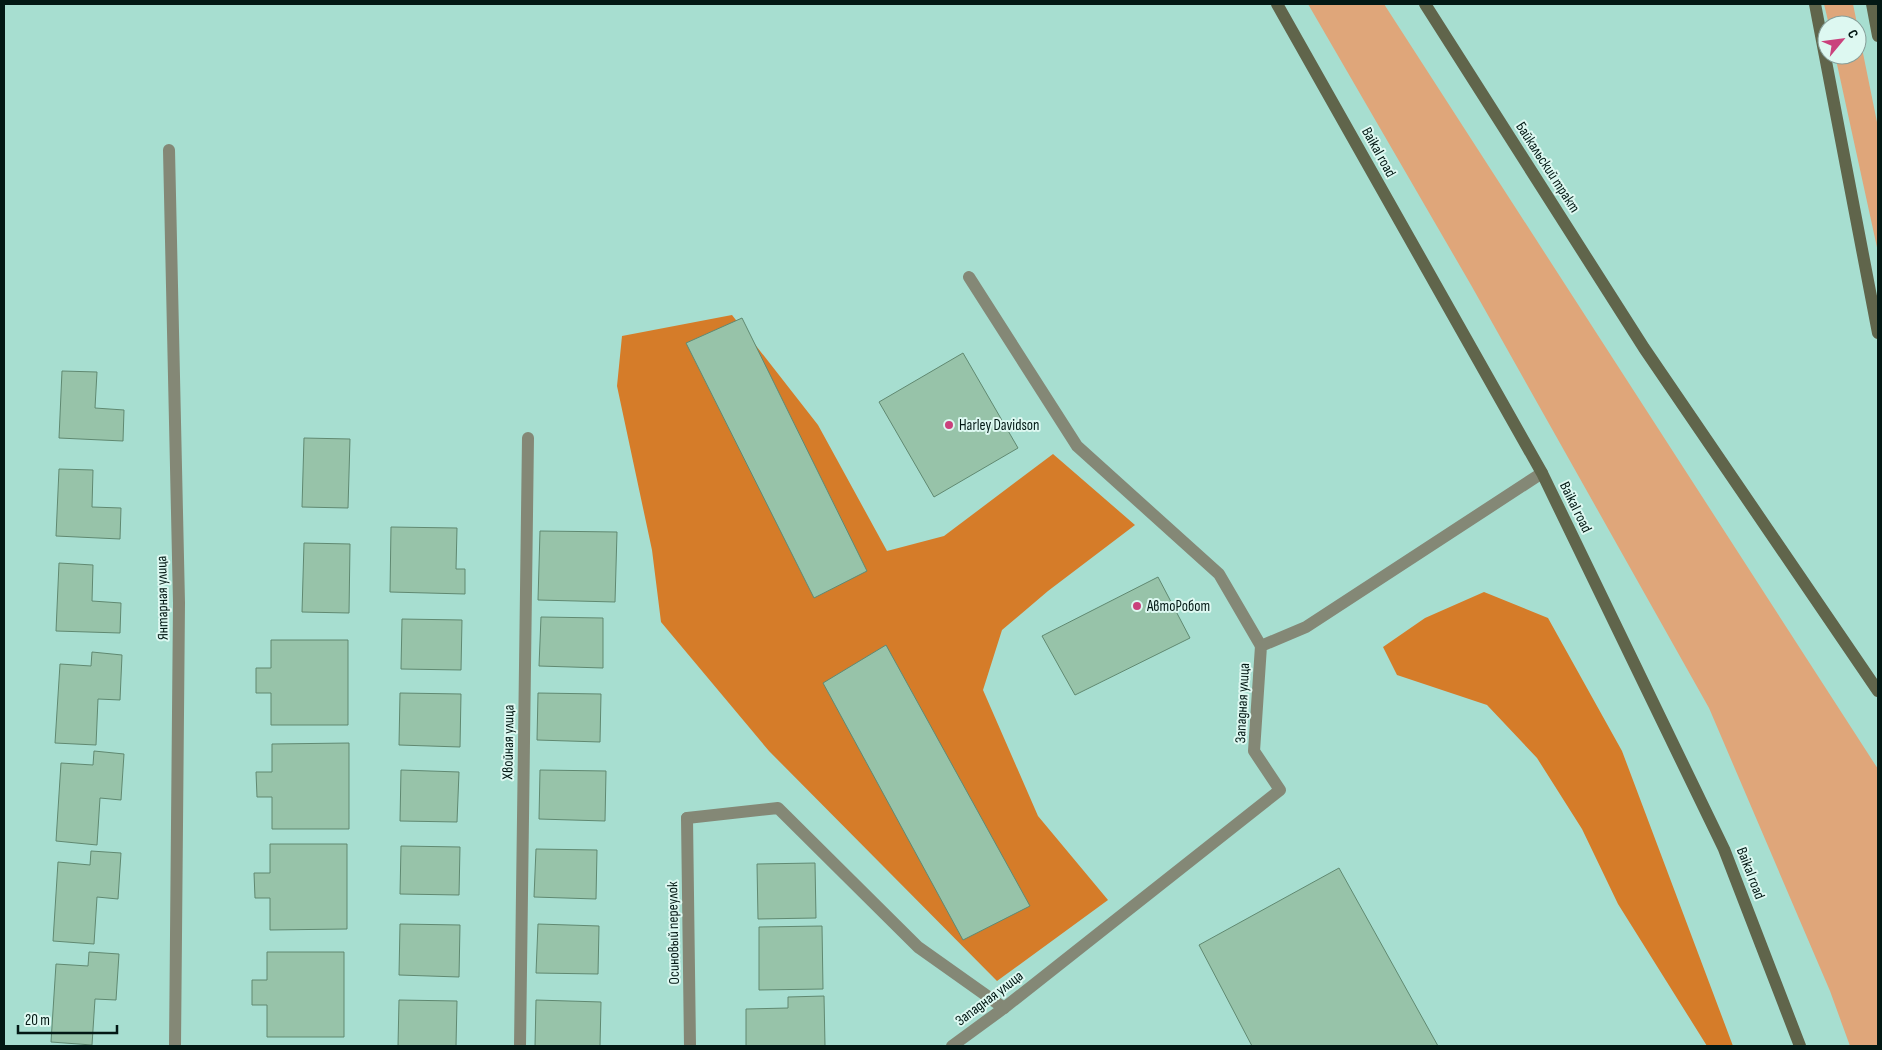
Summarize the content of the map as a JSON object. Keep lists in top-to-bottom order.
{
  "streets": {
    "main road": ["Baikal road", "Байкальский тракт"],
    "street": [
      "Янтарная улица",
      "Западная улица",
      "Хвойная улица",
      "Осиновый переулок"
    ]
  },
  "crossings": [
    ["Baikal road", "Западная улица"],
    ["Западная улица", "Осиновый переулок"]
  ],
  "places": ["Harley Davidson", "АвтоРобот"],
  "scale_bar": "20 m",
  "north": "top right"
}
